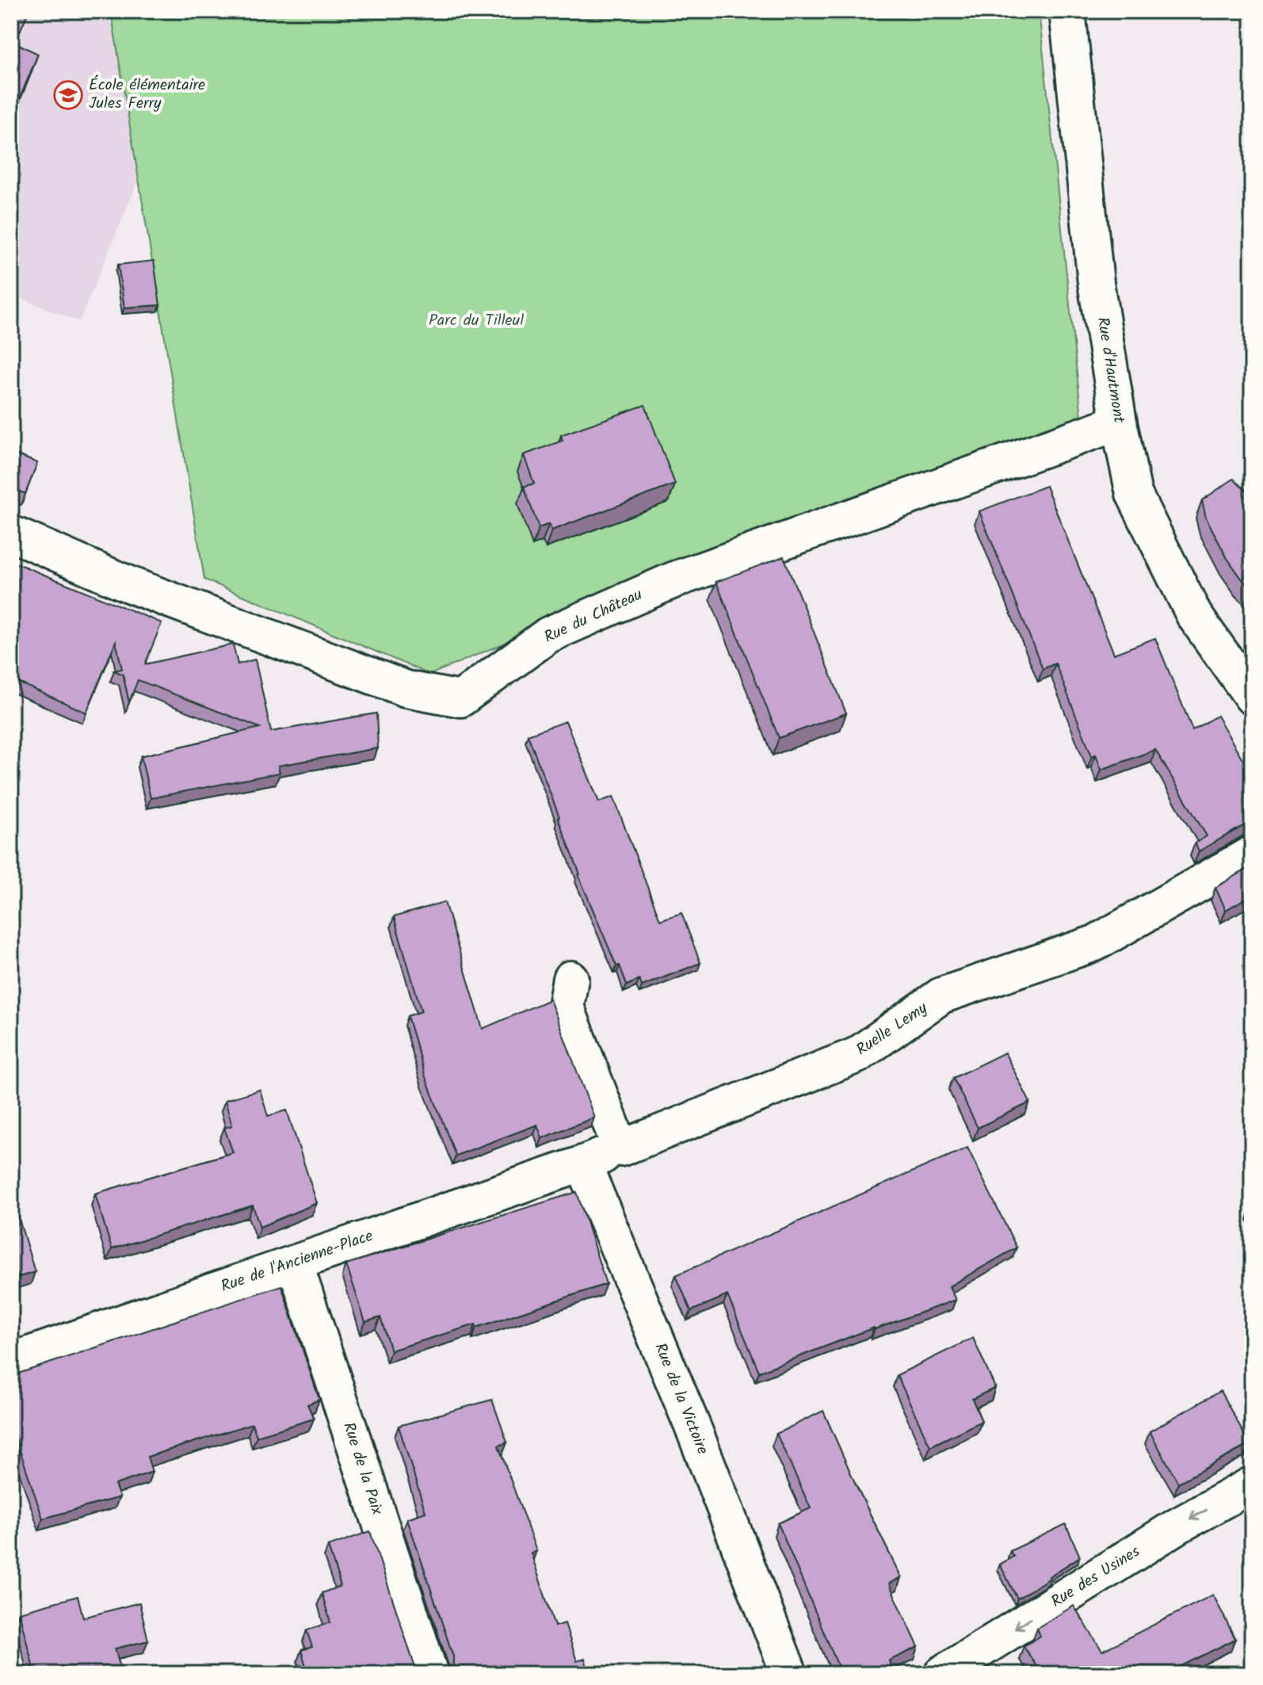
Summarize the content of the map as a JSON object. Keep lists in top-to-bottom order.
{
  "streets": {
    "street": [
      "Rue d'Hautmont",
      "Rue du Château",
      "Ruelle Lemy",
      "Rue de l'Ancienne-Place",
      "Rue de la Victoire",
      "Rue de la Paix",
      "Rue des Usines"
    ]
  },
  "crossings": [
    ["Rue d'Hautmont", "Rue du Château"],
    ["Rue de l'Ancienne-Place", "Rue de la Victoire"],
    ["Rue de l'Ancienne-Place", "Rue de la Paix"]
  ],
  "one_way": ["Rue des Usines"],
  "parks": ["Parc du Tilleul"],
  "places": {
    "school or university": ["École élémentaire Jules Ferry"]
  }
}
